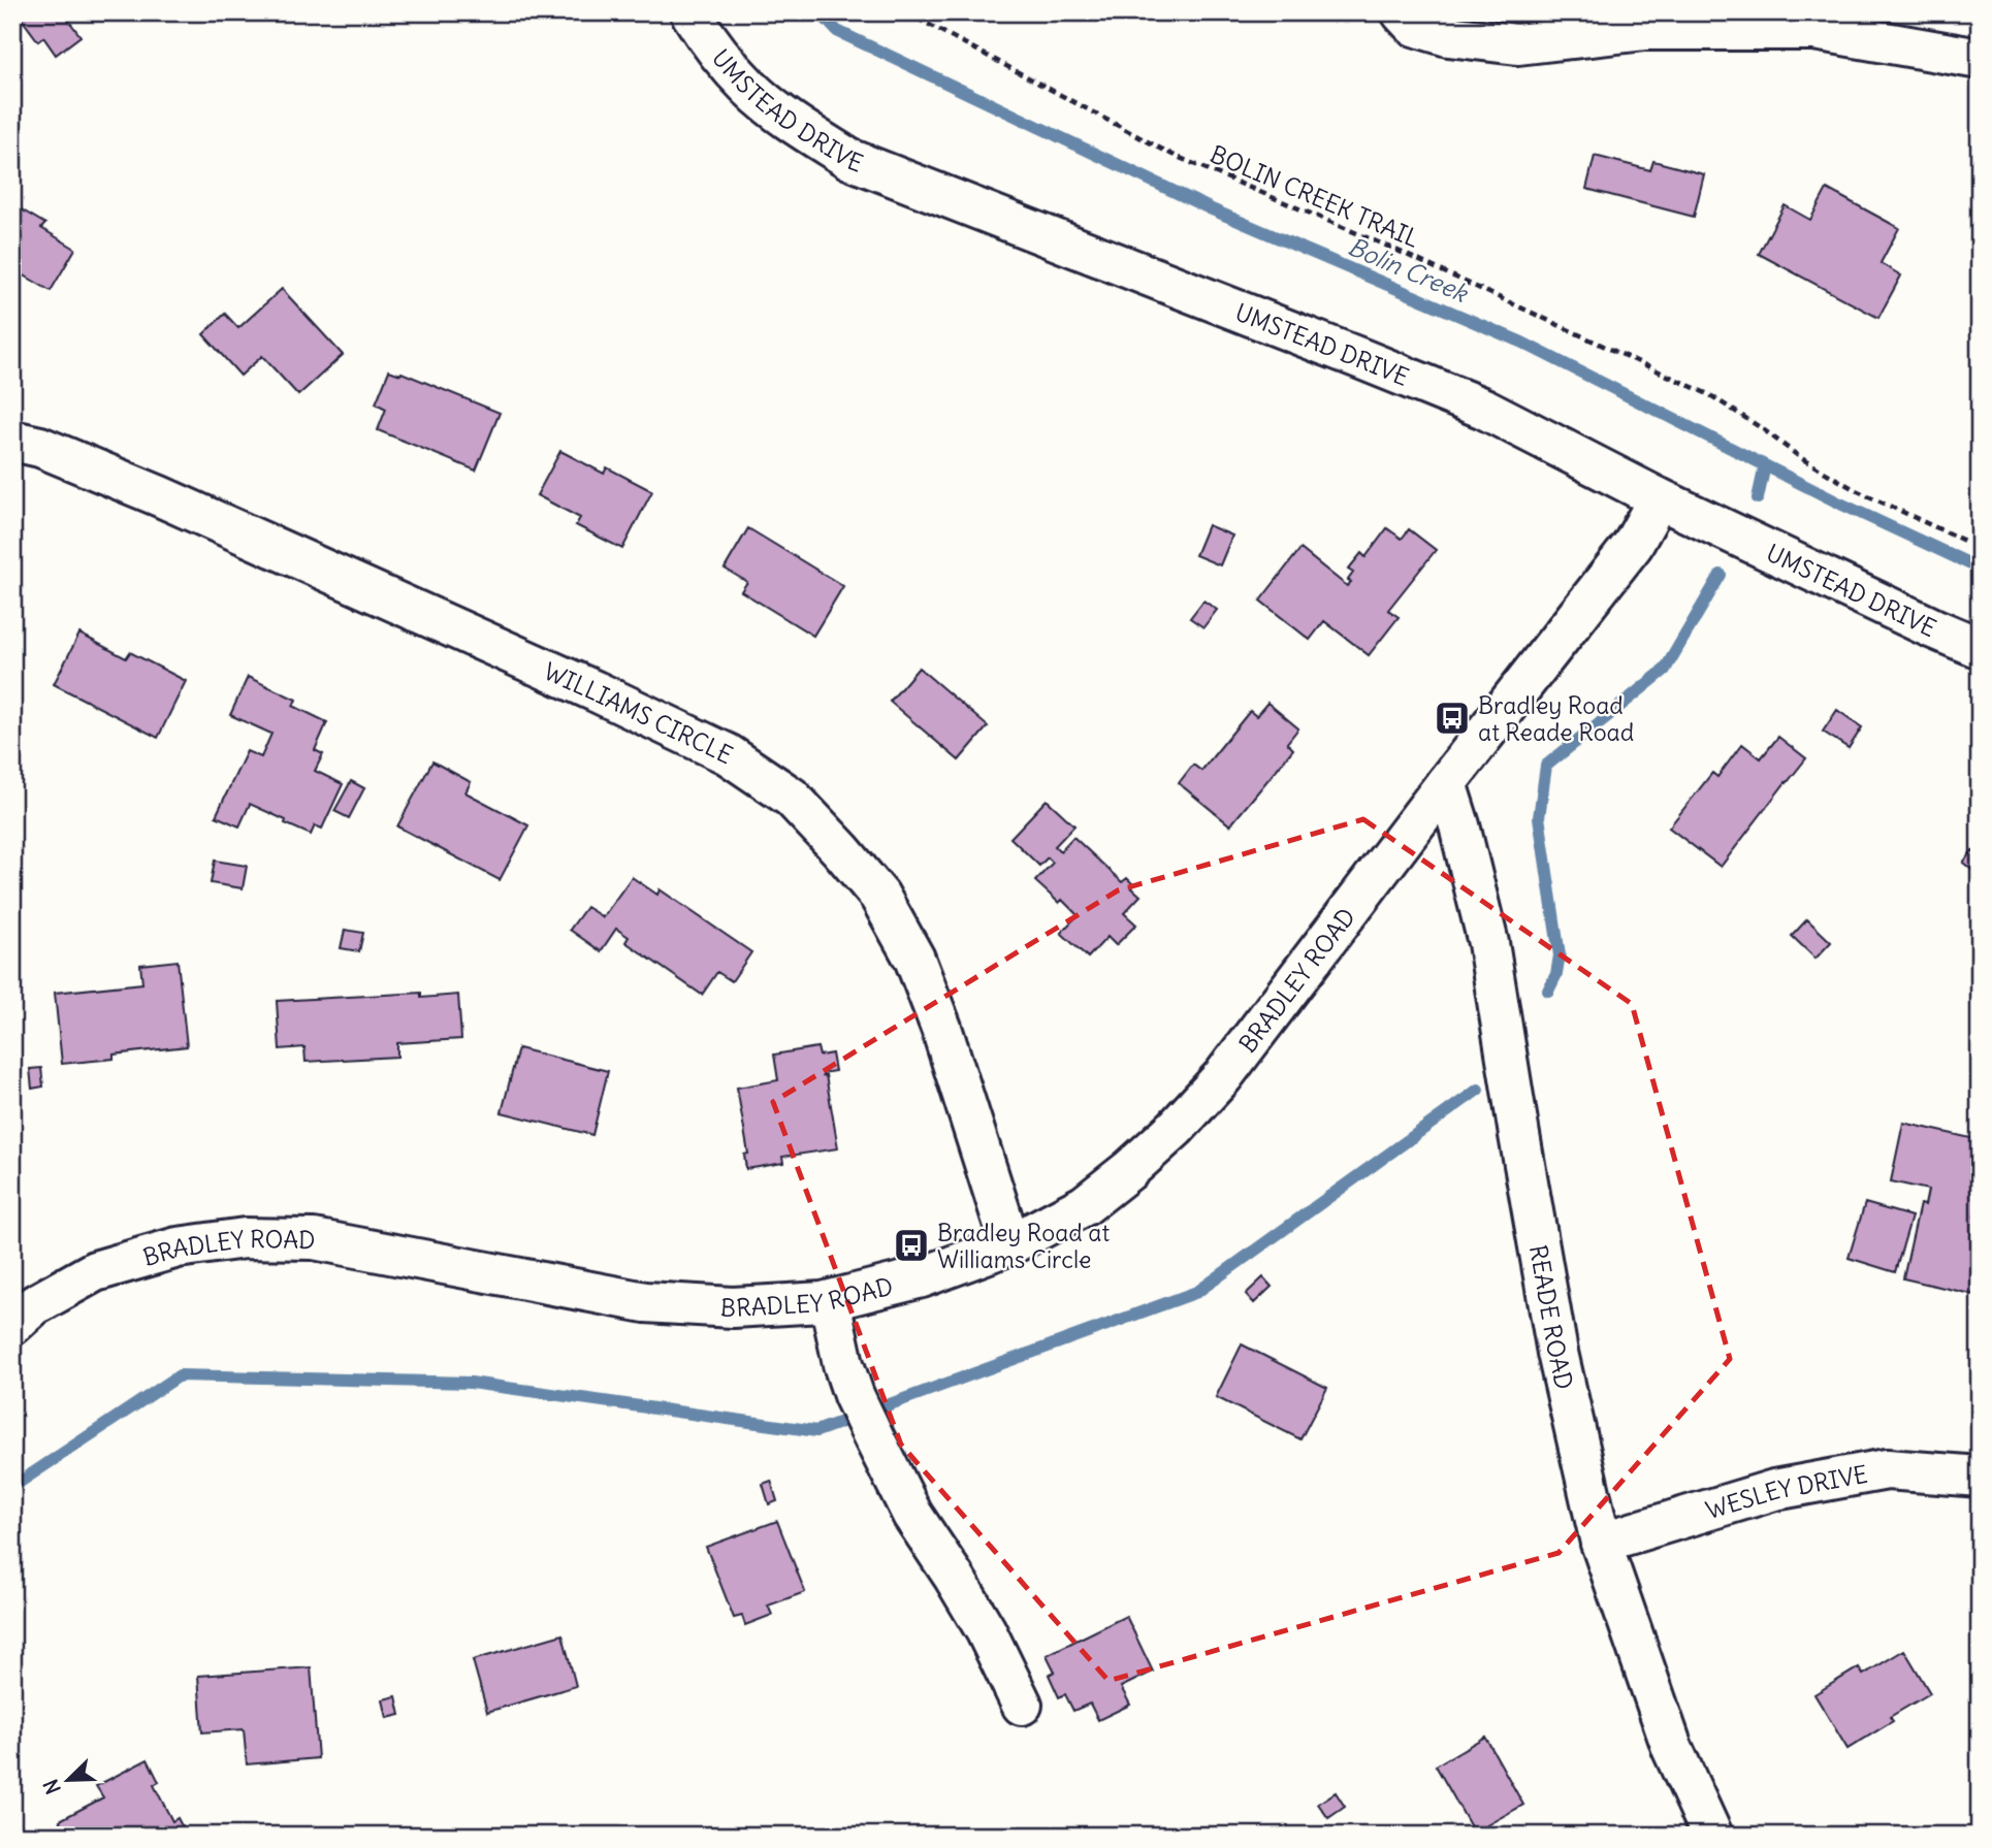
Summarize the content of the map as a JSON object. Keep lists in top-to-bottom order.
{
  "streets": {
    "street": [
      "UMSTEAD DRIVE",
      "WILLIAMS CIRCLE",
      "BRADLEY ROAD",
      "READE ROAD",
      "WESLEY DRIVE"
    ],
    "path": ["BOLIN CREEK TRAIL"]
  },
  "crossings": [
    ["UMSTEAD DRIVE", "BRADLEY ROAD"],
    ["WILLIAMS CIRCLE", "BRADLEY ROAD"],
    ["BRADLEY ROAD", "READE ROAD"],
    ["READE ROAD", "WESLEY DRIVE"]
  ],
  "water": ["Bolin Creek"],
  "places": {
    "bus stop": ["Bradley Road at Reade Road", "Bradley Road at Williams Circle"]
  },
  "north": "bottom left"
}
